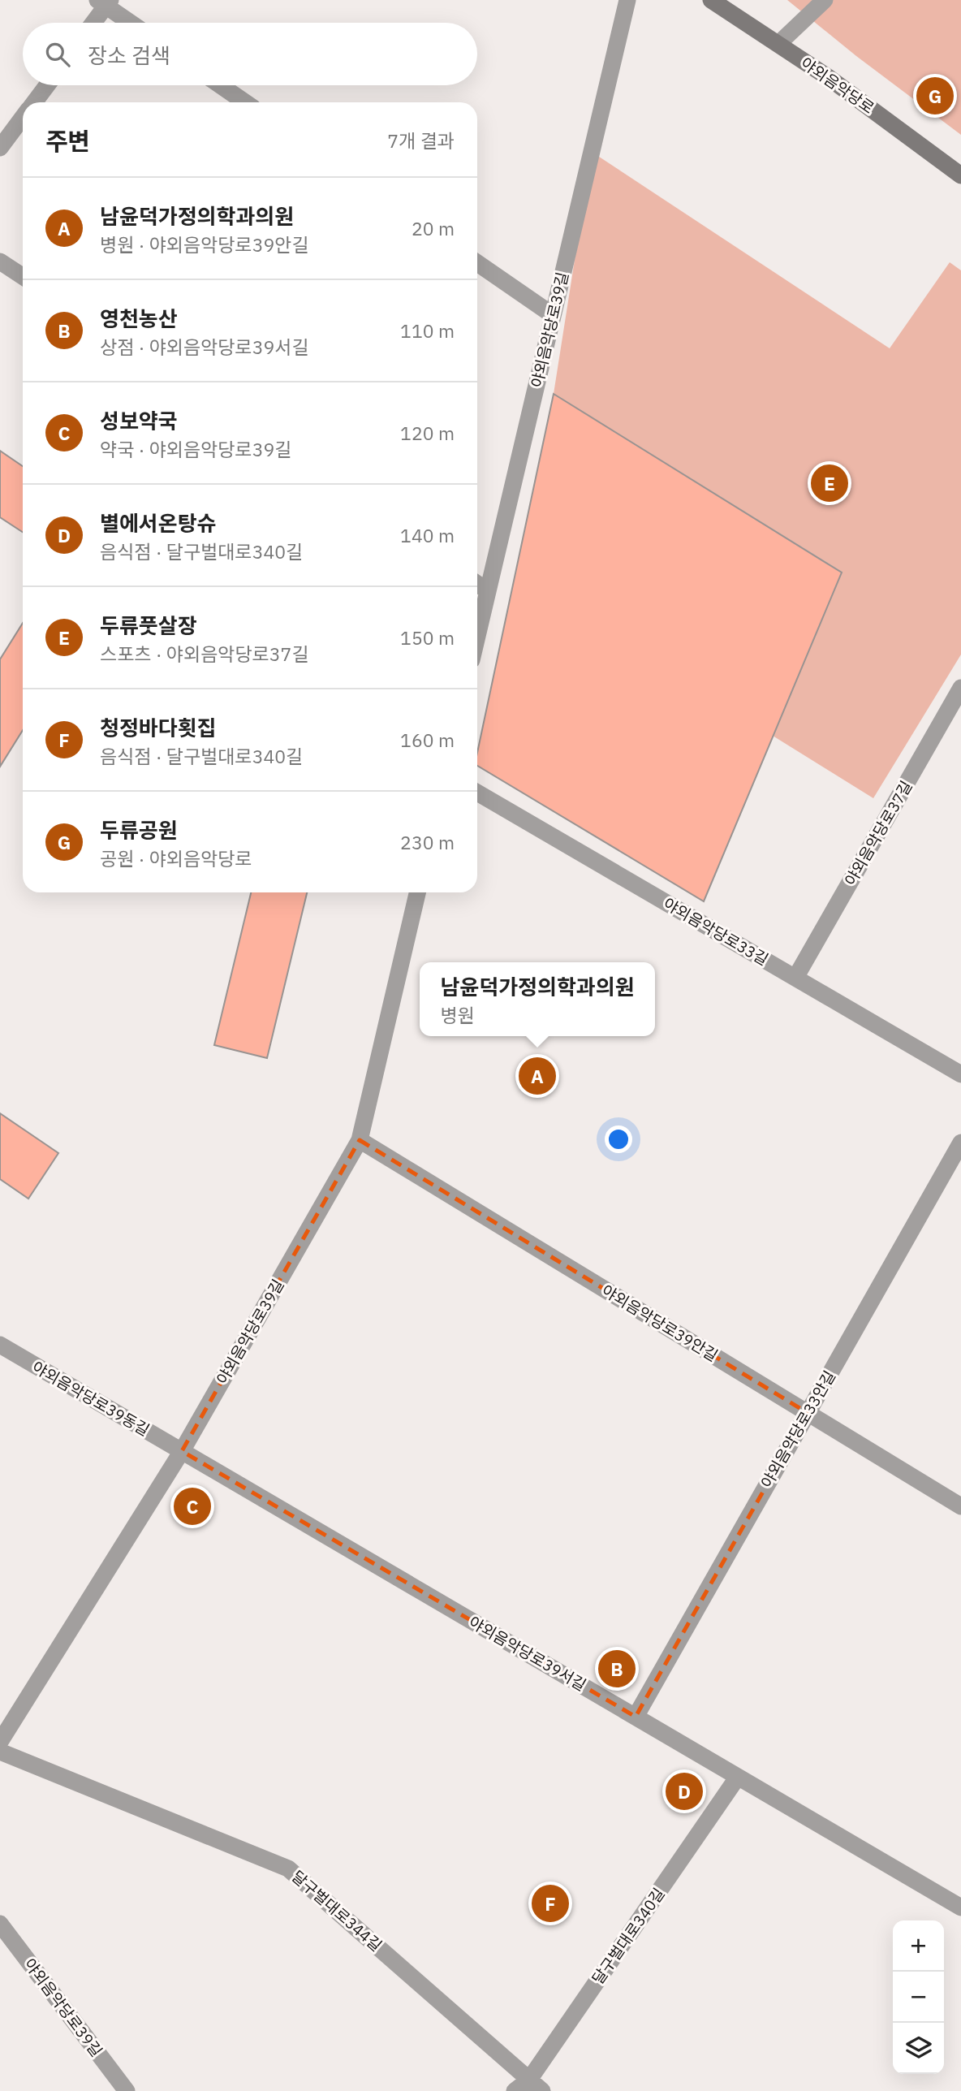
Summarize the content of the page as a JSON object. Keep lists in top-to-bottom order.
{
  "streets": {
    "main road": ["야외음악당로"],
    "street": [
      "야외음악당로39길",
      "야외음악당로37길",
      "야외음악당로33길",
      "야외음악당로39안길",
      "야외음악당로39동길",
      "야외음악당로33안길",
      "야외음악당로39서길",
      "달구벌대로344길",
      "달구벌대로340길"
    ]
  },
  "crossings": [
    ["야외음악당로39길", "야외음악당로39안길"],
    ["야외음악당로39길", "야외음악당로39동길"],
    ["야외음악당로39길", "야외음악당로39서길"],
    ["야외음악당로37길", "야외음악당로33길"],
    ["야외음악당로39안길", "야외음악당로33안길"],
    ["야외음악당로39동길", "야외음악당로39서길"],
    ["야외음악당로33안길", "야외음악당로39서길"],
    ["야외음악당로39서길", "달구벌대로340길"],
    ["달구벌대로344길", "달구벌대로340길"]
  ],
  "page": {
    "search": "장소 검색",
    "pins": [
      "G",
      "E",
      "A",
      "C",
      "B",
      "D",
      "F"
    ],
    "heading": ["주변", "7개 결과"],
    "list": [
      {
        "mark": "A",
        "name": "남윤덕가정의학과의원",
        "note": "병원 · 야외음악당로39안길",
        "value": "20 m"
      },
      {
        "mark": "B",
        "name": "영천농산",
        "note": "상점 · 야외음악당로39서길",
        "value": "110 m"
      },
      {
        "mark": "C",
        "name": "성보약국",
        "note": "약국 · 야외음악당로39길",
        "value": "120 m"
      },
      {
        "mark": "D",
        "name": "별에서온탕슈",
        "note": "음식점 · 달구벌대로340길",
        "value": "140 m"
      },
      {
        "mark": "E",
        "name": "두류풋살장",
        "note": "스포츠 · 야외음악당로37길",
        "value": "150 m"
      },
      {
        "mark": "F",
        "name": "청정바다횟집",
        "note": "음식점 · 달구벌대로340길",
        "value": "160 m"
      },
      {
        "mark": "G",
        "name": "두류공원",
        "note": "공원 · 야외음악당로",
        "value": "230 m"
      }
    ],
    "popup": ["남윤덕가정의학과의원", "병원"],
    "map_buttons": ["+", "−"]
  }
}
